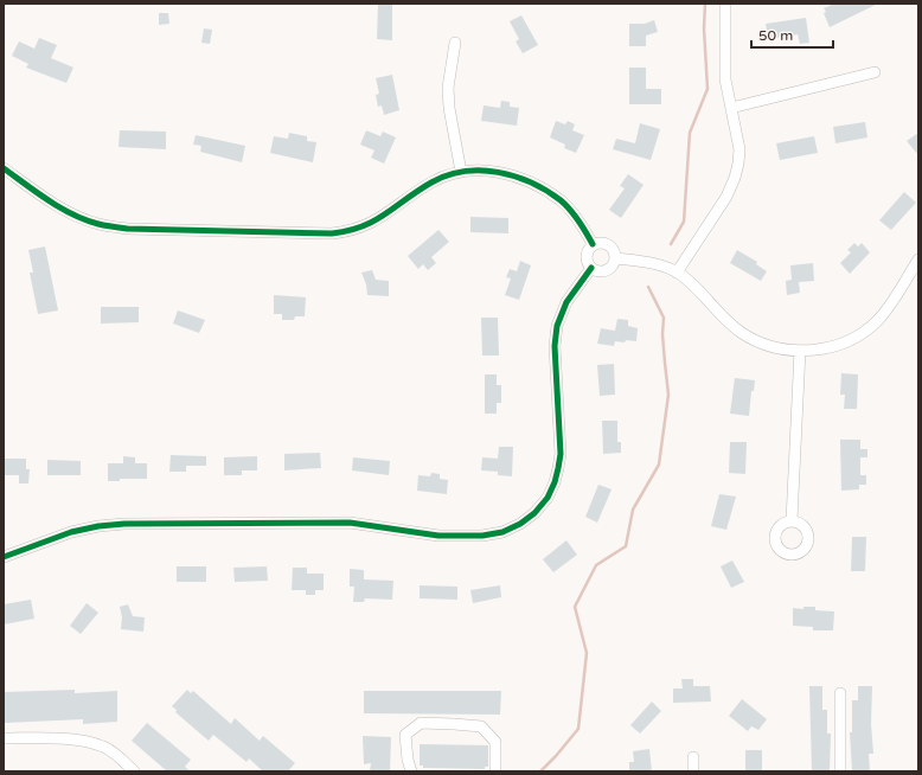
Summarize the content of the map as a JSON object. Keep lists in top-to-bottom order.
{
  "scale_bar": "50 m"
}
